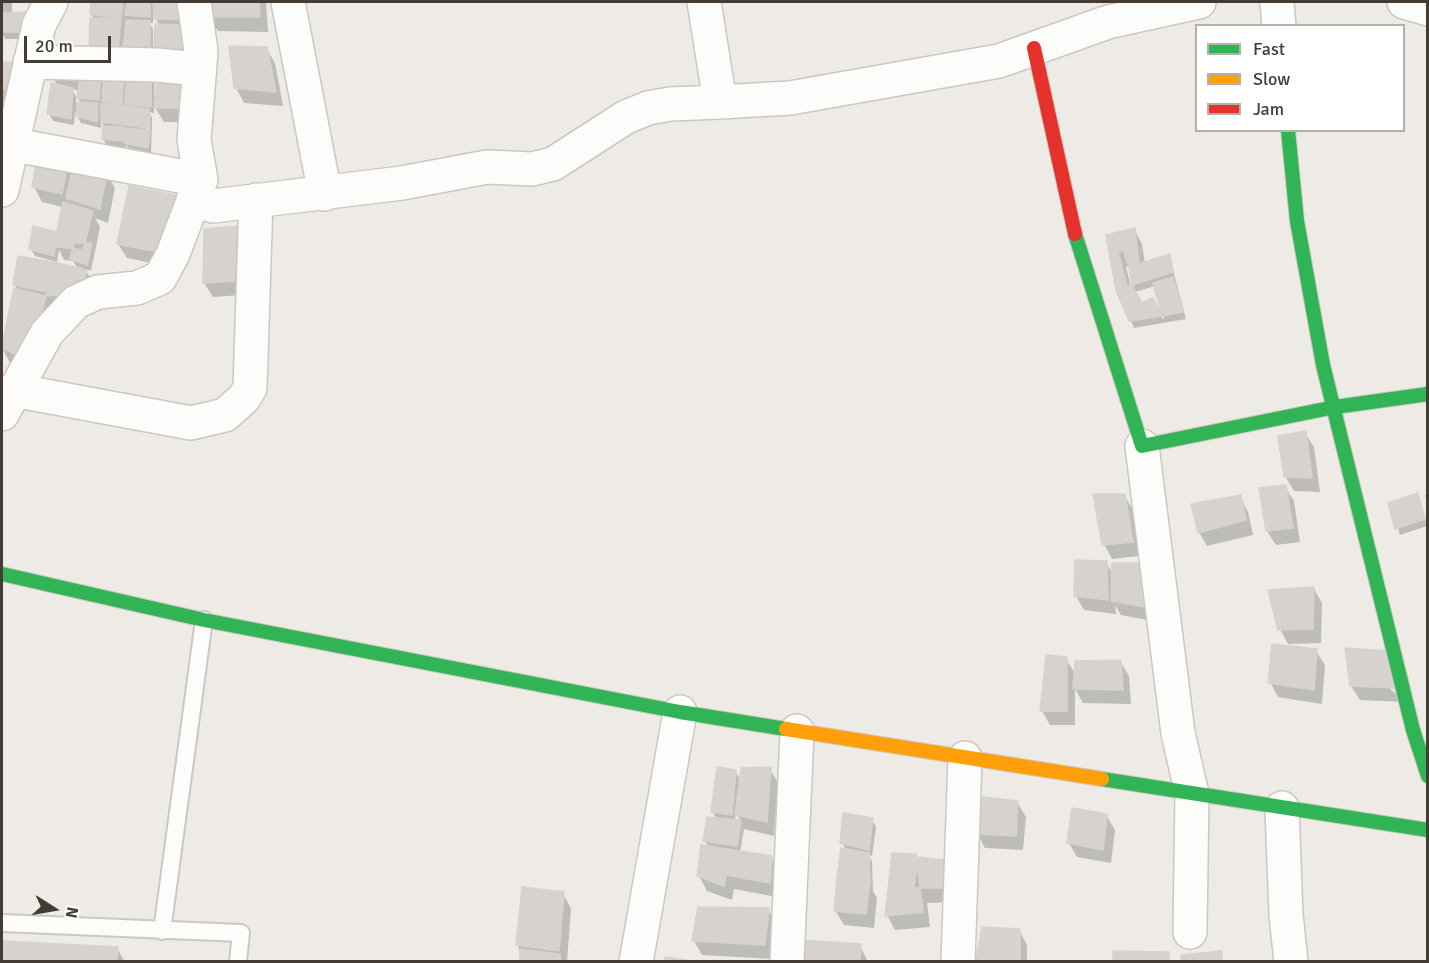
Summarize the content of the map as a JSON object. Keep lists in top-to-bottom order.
{
  "legend": ["Fast", "Slow", "Jam"],
  "scale_bar": "20 m",
  "north": "right"
}
